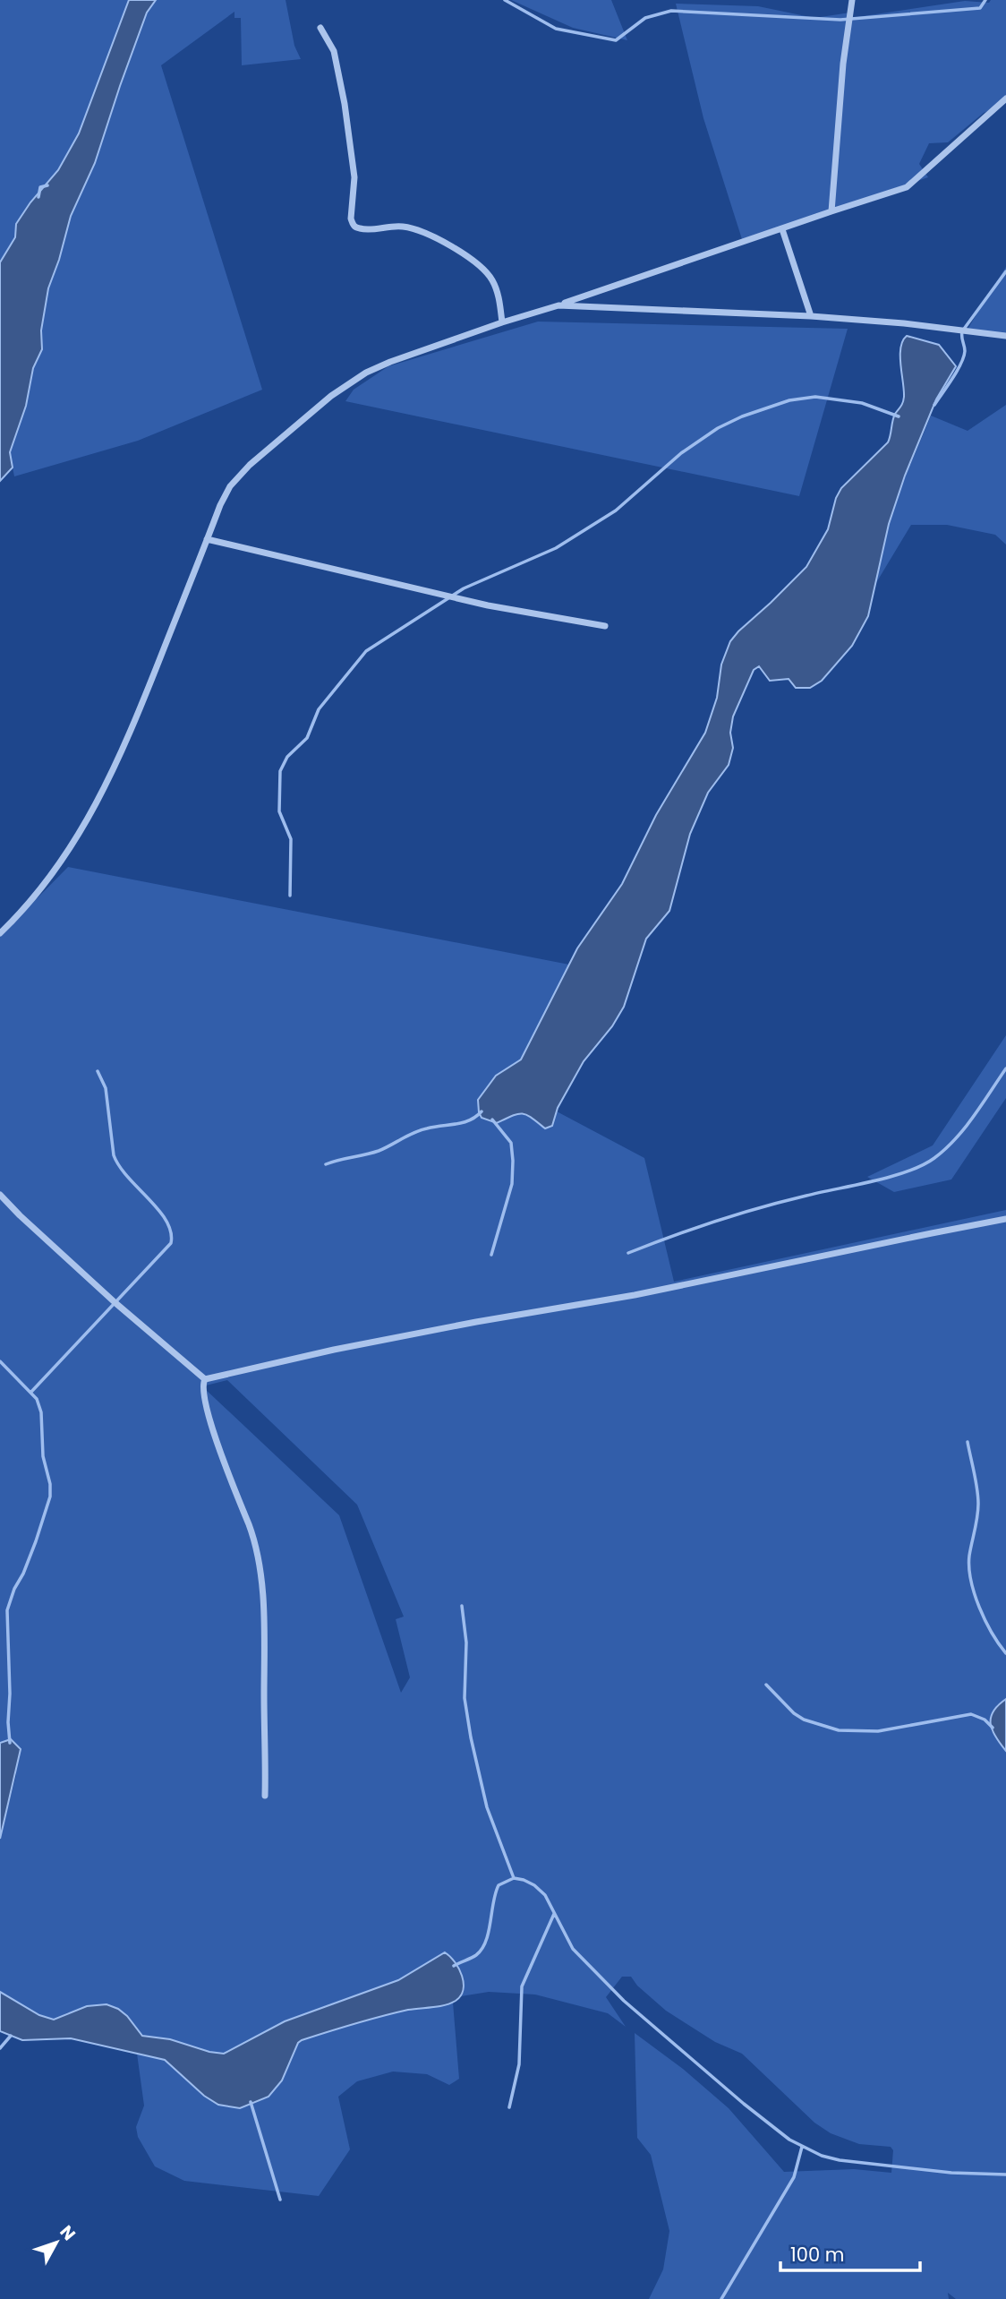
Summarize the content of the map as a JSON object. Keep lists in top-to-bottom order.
{
  "scale_bar": "100 m",
  "north": "top right"
}
